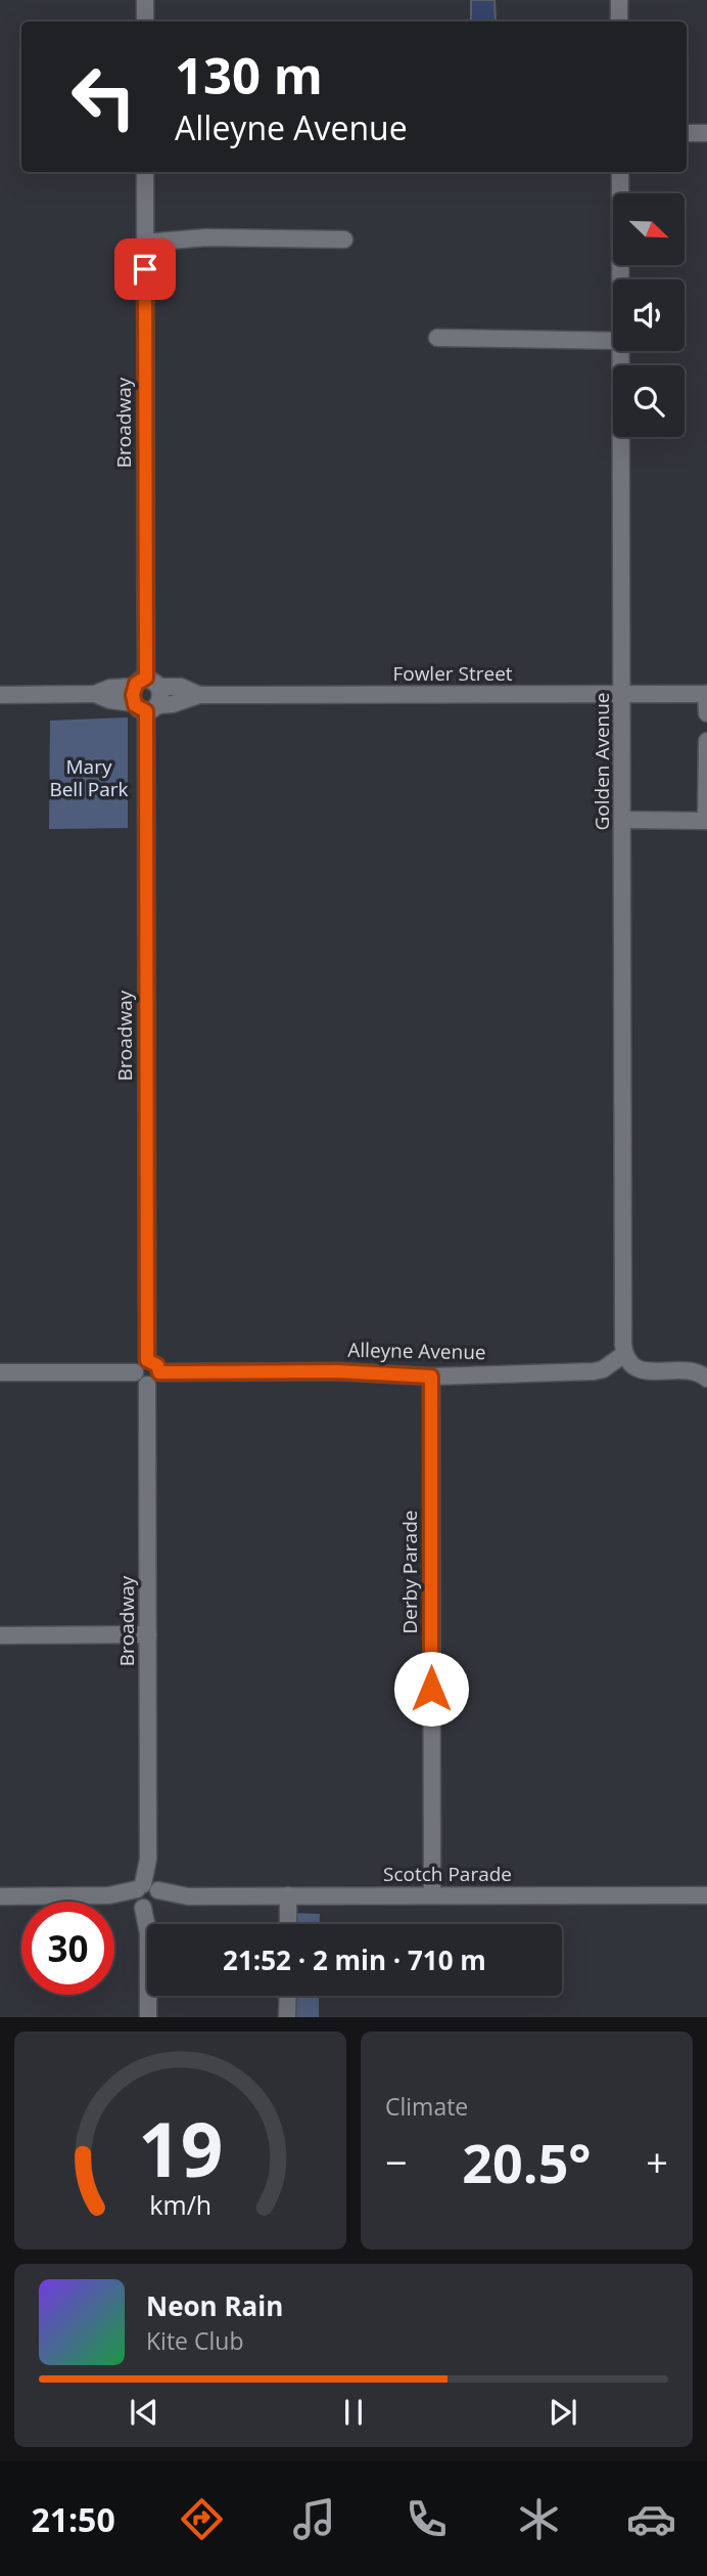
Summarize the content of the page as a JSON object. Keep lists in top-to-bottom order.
{
  "streets": {
    "street": [
      "Broadway",
      "Fowler Street",
      "Golden Avenue",
      "Alleyne Avenue",
      "Derby Parade",
      "Scotch Parade"
    ]
  },
  "crossings": [
    ["Broadway", "Fowler Street"],
    ["Broadway", "Alleyne Avenue"],
    ["Broadway", "Scotch Parade"],
    ["Fowler Street", "Golden Avenue"],
    ["Golden Avenue", "Alleyne Avenue"],
    ["Alleyne Avenue", "Derby Parade"],
    ["Derby Parade", "Scotch Parade"]
  ],
  "parks": ["Mary Bell Park"],
  "north": "bottom right",
  "page": {
    "turn": ["130 m", "Alleyne Avenue"],
    "limit": "30",
    "trip": "21:52 · 2 min · 710 m",
    "tile": "Climate",
    "heat": ["−", "20.5°", "+"],
    "song": ["Neon Rain", "Kite Club"],
    "tabs": "21:50",
    "gauge": ["19", "km/h"]
  }
}
